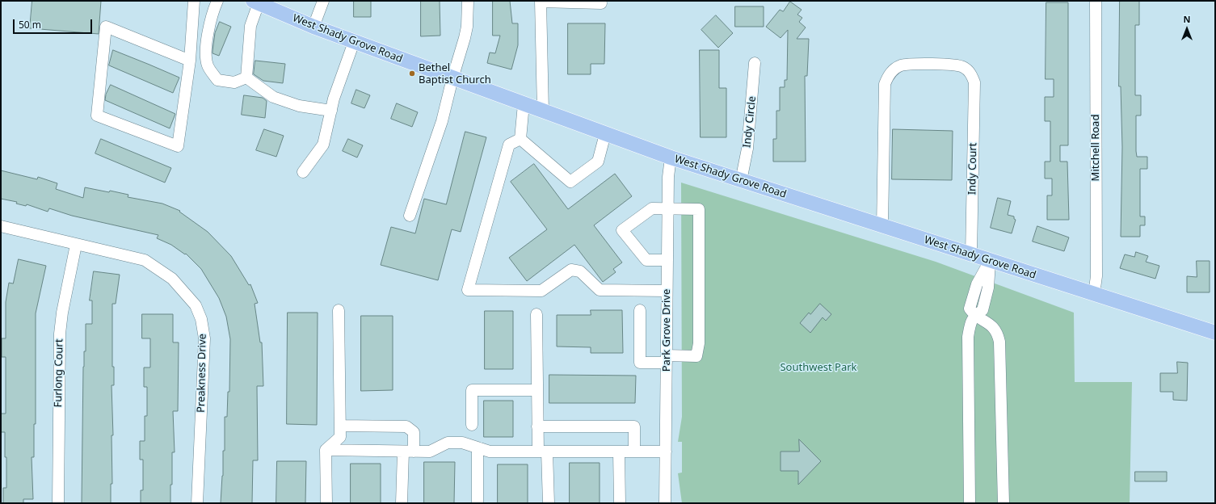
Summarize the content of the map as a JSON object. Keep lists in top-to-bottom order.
{
  "streets": {
    "main road": ["West Shady Grove Road"],
    "street": [
      "Indy Circle",
      "Mitchell Road",
      "Indy Court",
      "Park Grove Drive",
      "Furlong Court",
      "Preakness Drive"
    ]
  },
  "crossings": [
    ["West Shady Grove Road", "Indy Circle"],
    ["West Shady Grove Road", "Mitchell Road"],
    ["West Shady Grove Road", "Indy Court"],
    ["West Shady Grove Road", "Park Grove Drive"],
    ["Furlong Court", "Preakness Drive"]
  ],
  "parks": ["Southwest Park"],
  "places": ["Bethel Baptist Church"],
  "scale_bar": "50 m",
  "north": "top"
}
